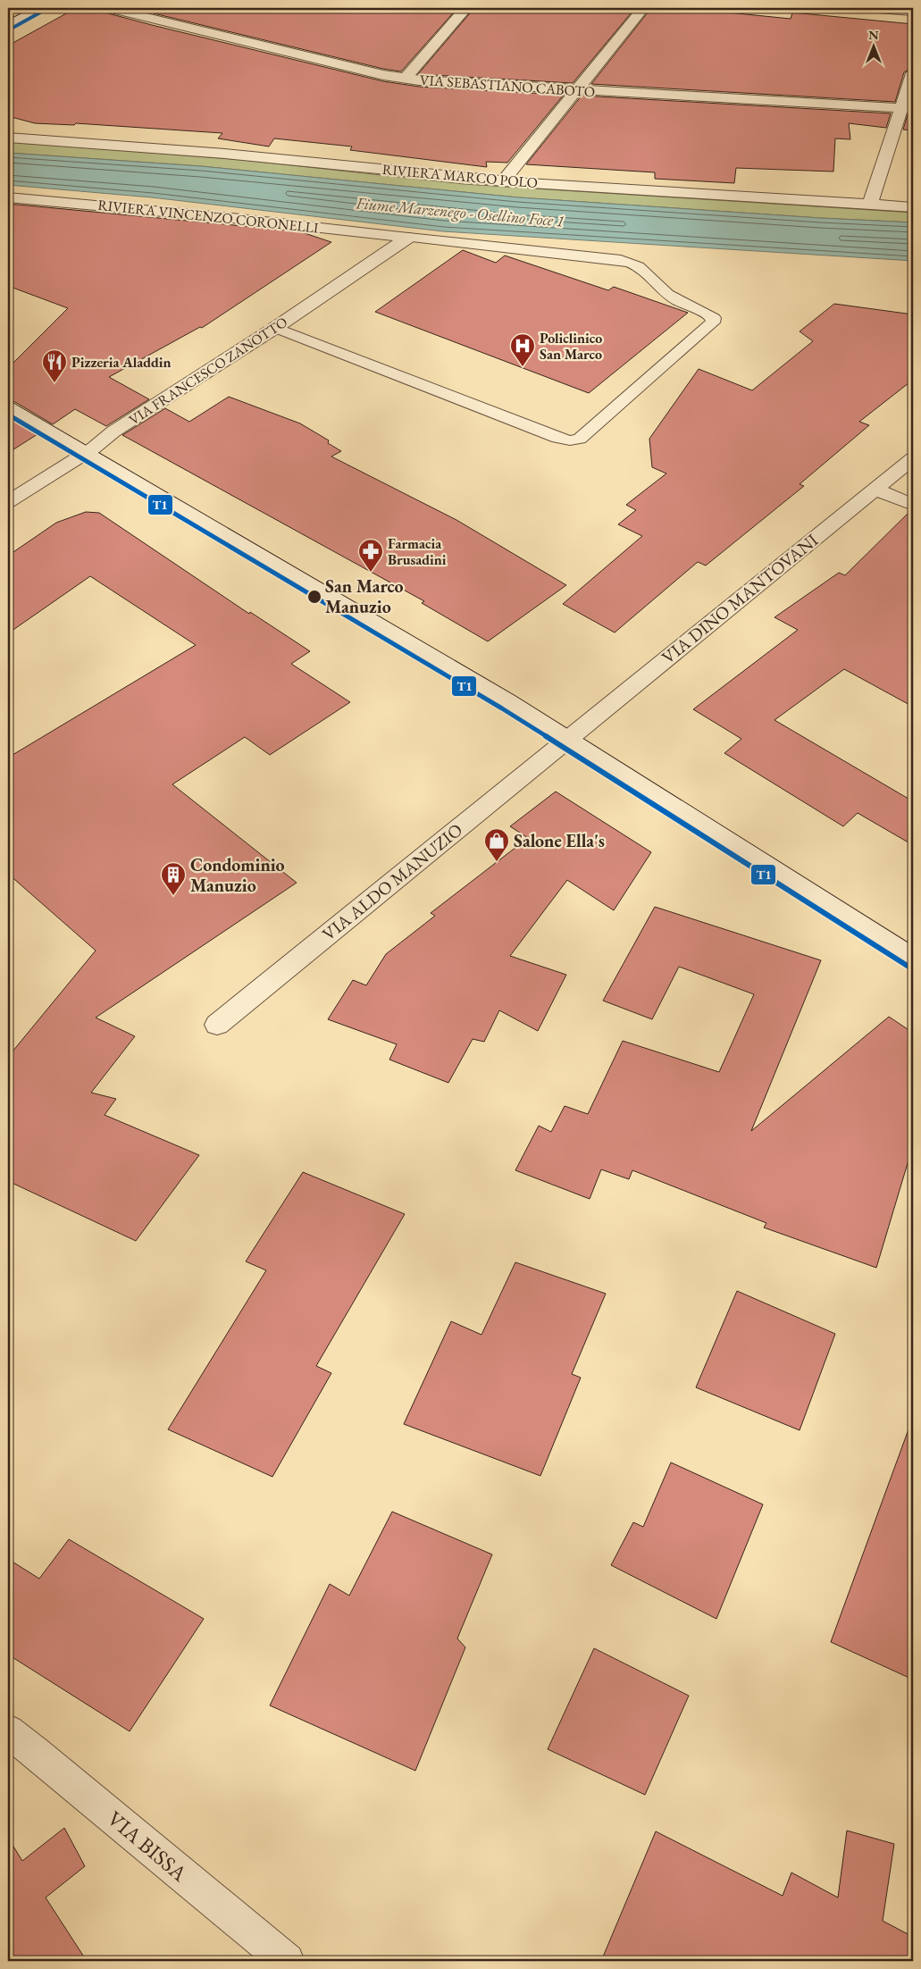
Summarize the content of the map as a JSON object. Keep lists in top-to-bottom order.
{
  "streets": {
    "street": [
      "VIA SEBASTIANO CABOTO",
      "RIVIERA MARCO POLO",
      "RIVIERA VINCENZO CORONELLI",
      "VIA FRANCESCO ZANOTTO",
      "VIA DINO MANTOVANI",
      "VIA ALDO MANUZIO",
      "VIA BISSA"
    ]
  },
  "crossings": [
    ["RIVIERA VINCENZO CORONELLI", "VIA FRANCESCO ZANOTTO"],
    ["VIA DINO MANTOVANI", "VIA ALDO MANUZIO"]
  ],
  "water": ["Fiume Marzenego - Osellino Foce 1"],
  "places": {
    "hospital": ["Policlinico San Marco"],
    "restaurant": ["Pizzeria Aladdin"],
    "pharmacy": ["Farmacia Brusadini"],
    "other": ["San Marco Manuzio"],
    "shop": ["Salone Ella's"],
    "building": ["Condominio Manuzio"]
  },
  "lines": ["transit line T1"],
  "north": "top"
}
